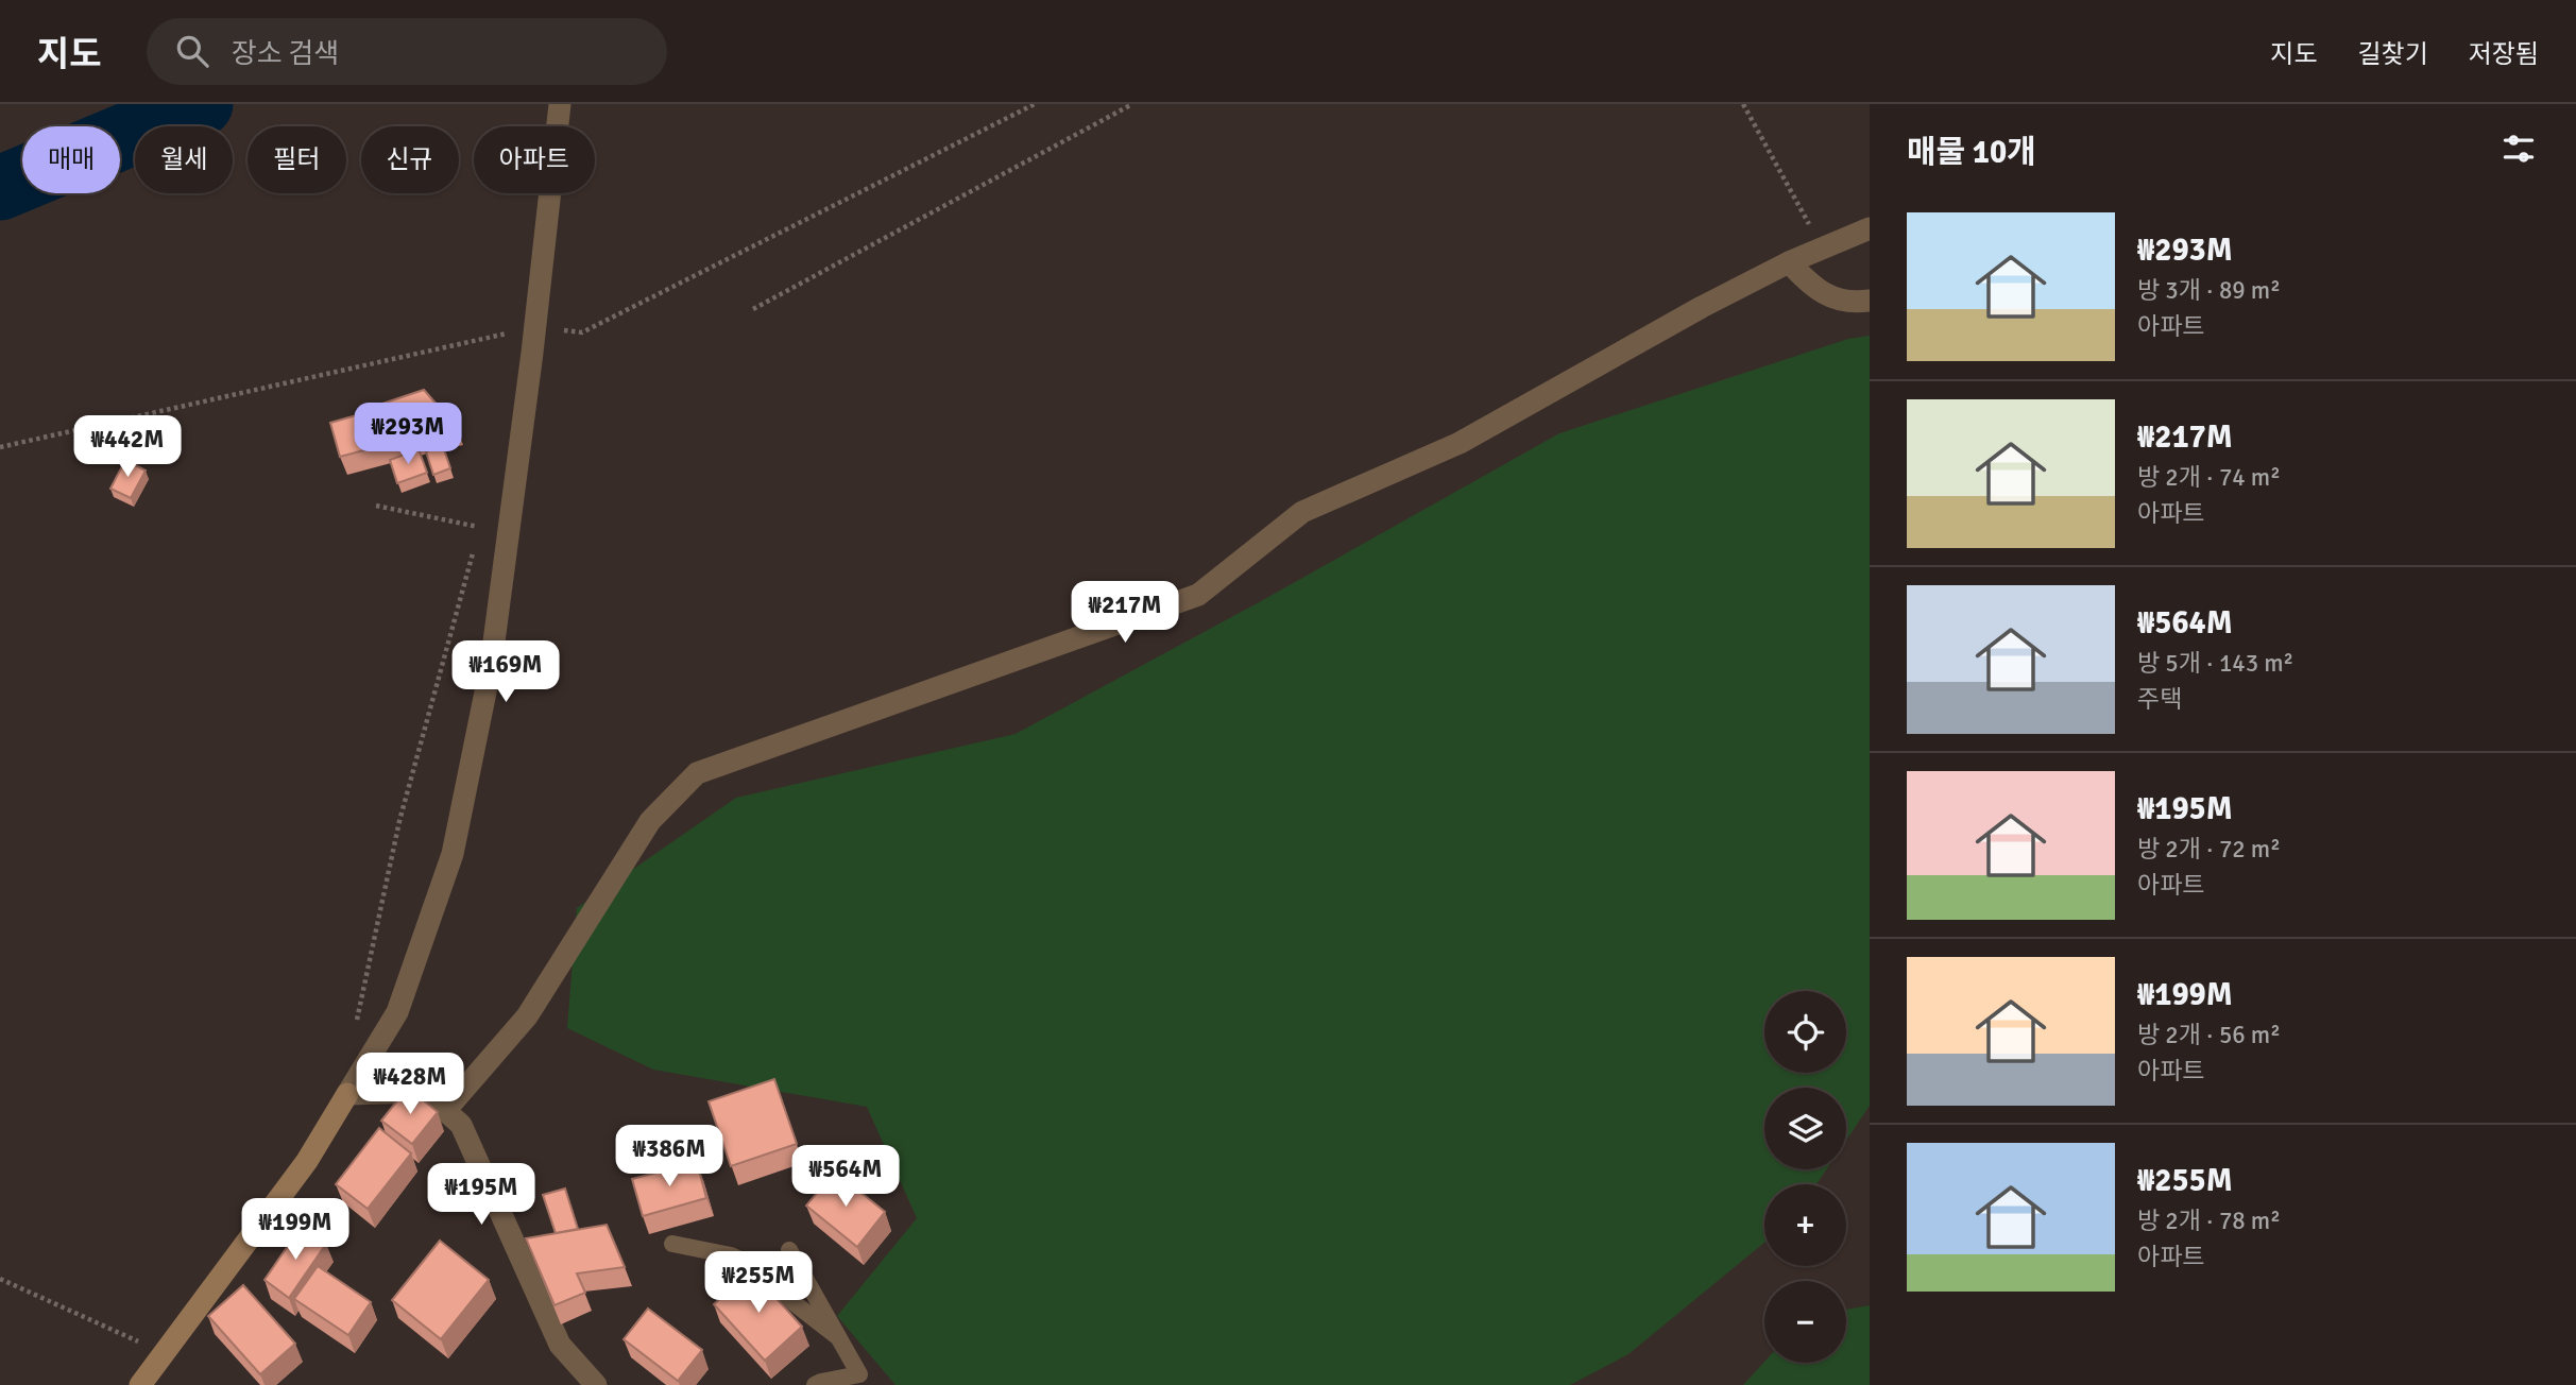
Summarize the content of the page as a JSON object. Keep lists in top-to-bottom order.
{
  "page": {
    "header": "지도",
    "search": "장소 검색",
    "nav": ["지도", "길찾기", "저장됨"],
    "heading": "매물 10개",
    "chip": [
      "매매",
      "월세",
      "필터",
      "신규",
      "아파트"
    ],
    "list": [
      {
        "name": "₩293M",
        "note": "방 3개 · 89 m² · 아파트"
      },
      {
        "name": "₩217M",
        "note": "방 2개 · 74 m² · 아파트"
      },
      {
        "name": "₩564M",
        "note": "방 5개 · 143 m² · 주택"
      },
      {
        "name": "₩195M",
        "note": "방 2개 · 72 m² · 아파트"
      },
      {
        "name": "₩199M",
        "note": "방 2개 · 56 m² · 아파트"
      },
      {
        "name": "₩255M",
        "note": "방 2개 · 78 m² · 아파트"
      }
    ],
    "price": [
      "₩293M",
      "₩442M",
      "₩217M",
      "₩169M",
      "₩428M",
      "₩386M",
      "₩564M",
      "₩195M",
      "₩199M",
      "₩255M"
    ],
    "map_buttons": ["+", "−"]
  }
}
